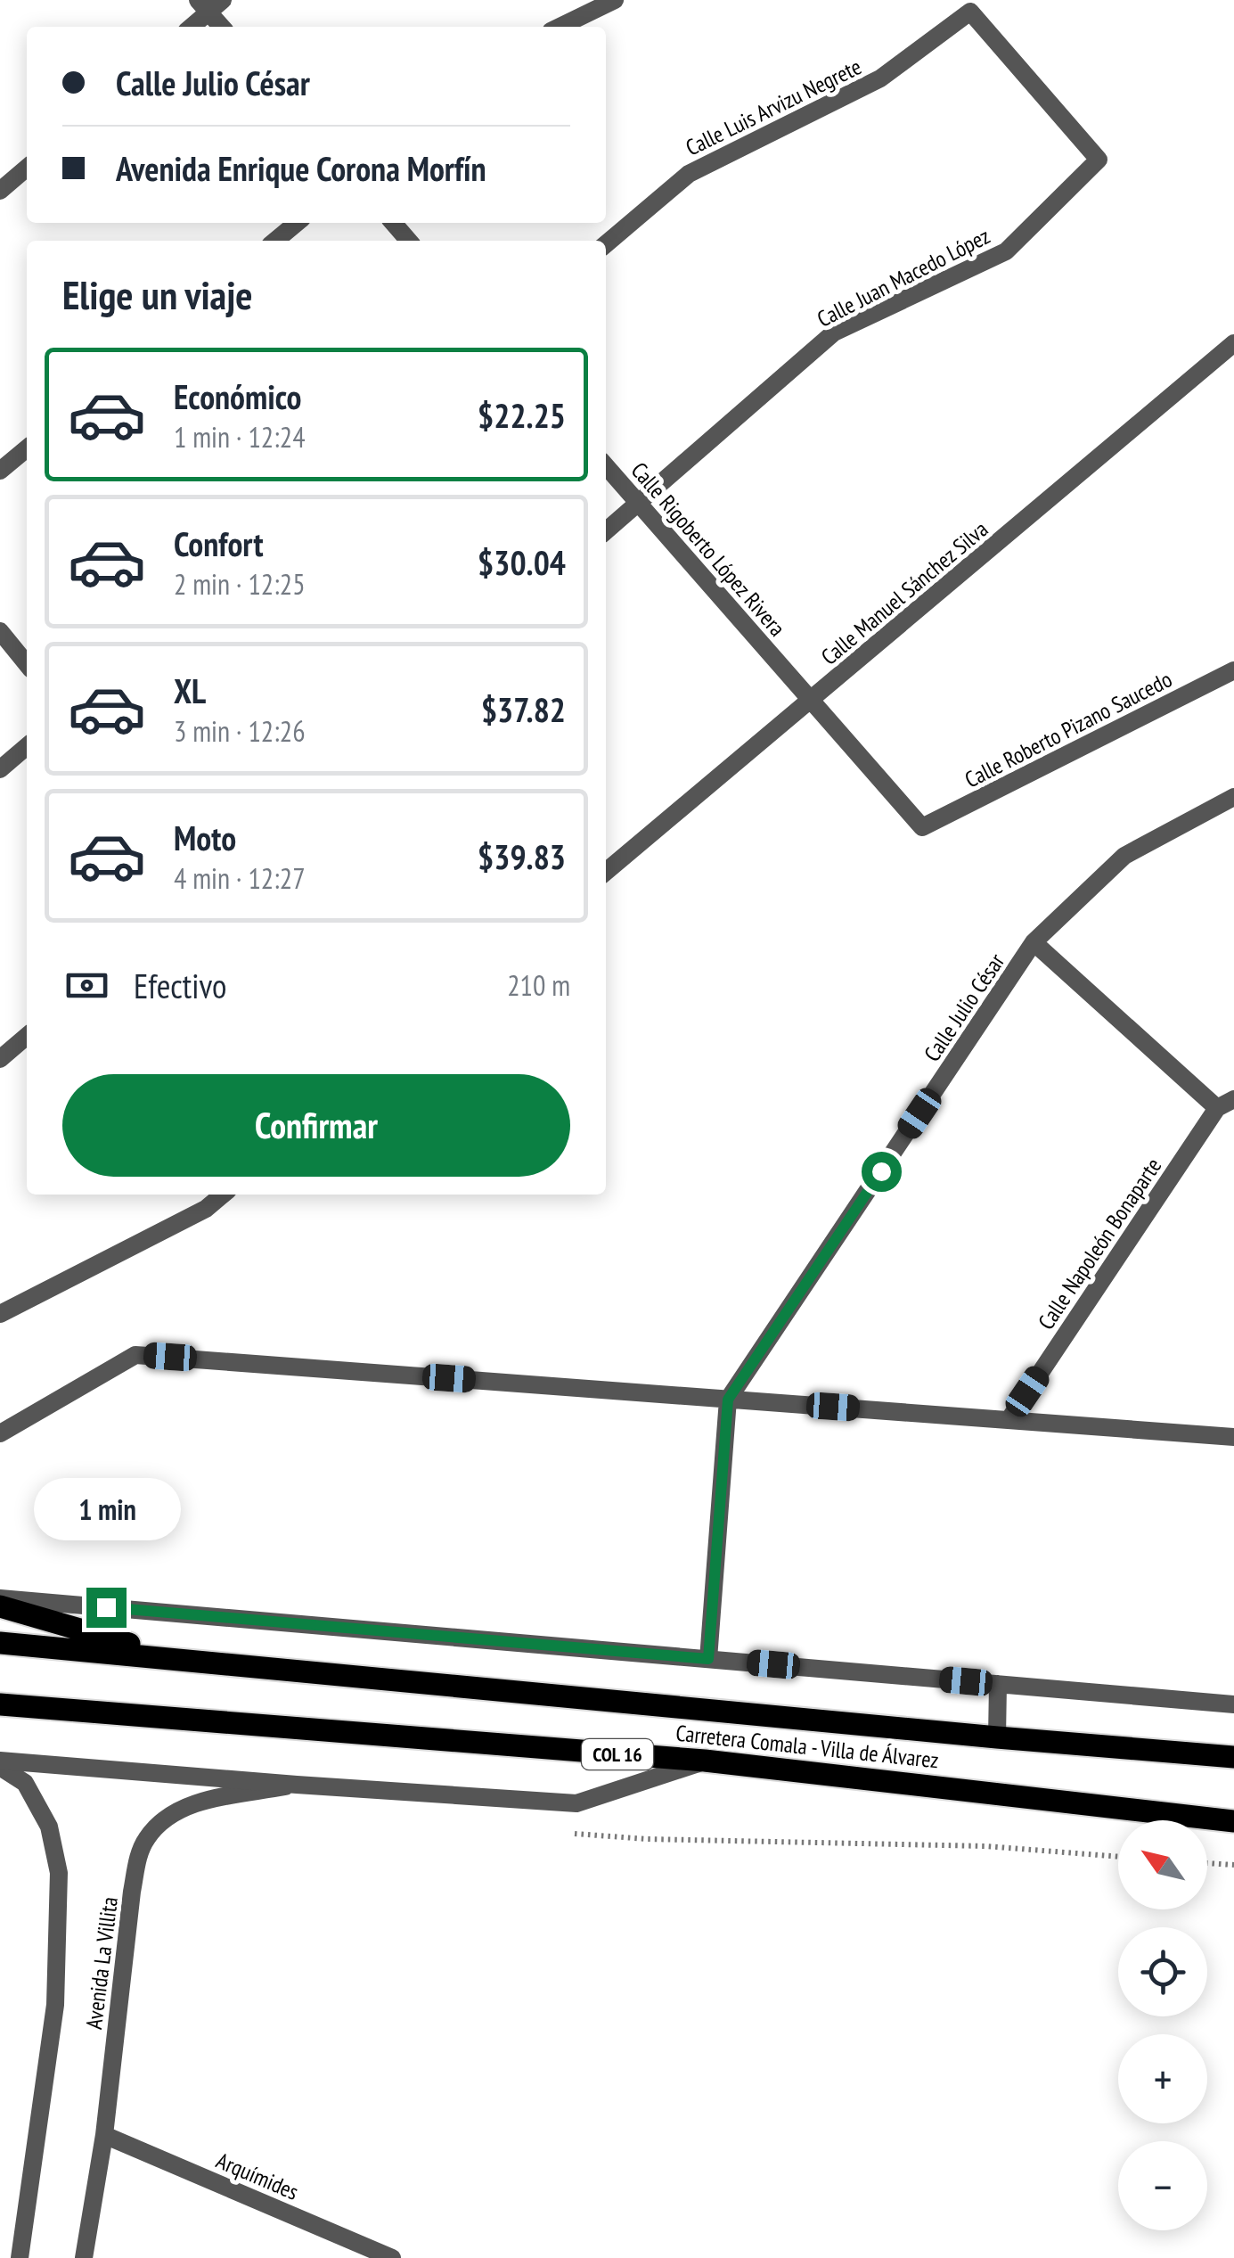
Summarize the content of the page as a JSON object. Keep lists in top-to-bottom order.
{
  "streets": {
    "main road": ["Carretera Comala - Villa de Álvarez", "COL 16"],
    "street": [
      "Calle Luis Arvizu Negrete",
      "Calle Juan Macedo López",
      "Calle Rigoberto López Rivera",
      "Calle Manuel Sánchez Silva",
      "Calle Roberto Pizano Saucedo",
      "Calle Julio César",
      "Calle Napoleón Bonaparte",
      "Avenida La Villita",
      "Arquímides"
    ]
  },
  "crossings": [
    ["Calle Luis Arvizu Negrete", "Calle Juan Macedo López"],
    ["Calle Juan Macedo López", "Calle Rigoberto López Rivera"],
    ["Calle Rigoberto López Rivera", "Calle Manuel Sánchez Silva"],
    ["Calle Rigoberto López Rivera", "Calle Roberto Pizano Saucedo"],
    ["Avenida La Villita", "Arquímides"]
  ],
  "north": "top left",
  "page": {
    "banner": ["Calle Julio César", "Avenida Enrique Corona Morfín"],
    "heading": "Elige un viaje",
    "list": [
      {
        "name": "Económico",
        "note": "1 min · 12:24",
        "value": "$22.25"
      },
      {
        "name": "Confort",
        "note": "2 min · 12:25",
        "value": "$30.04"
      },
      {
        "name": "XL",
        "note": "3 min · 12:26",
        "value": "$37.82"
      },
      {
        "name": "Moto",
        "note": "4 min · 12:27",
        "value": "$39.83"
      }
    ],
    "pay": ["Efectivo", "210 m"],
    "buttons": "Confirmar",
    "bubble": "1 min",
    "map_buttons": ["+", "−"]
  }
}
